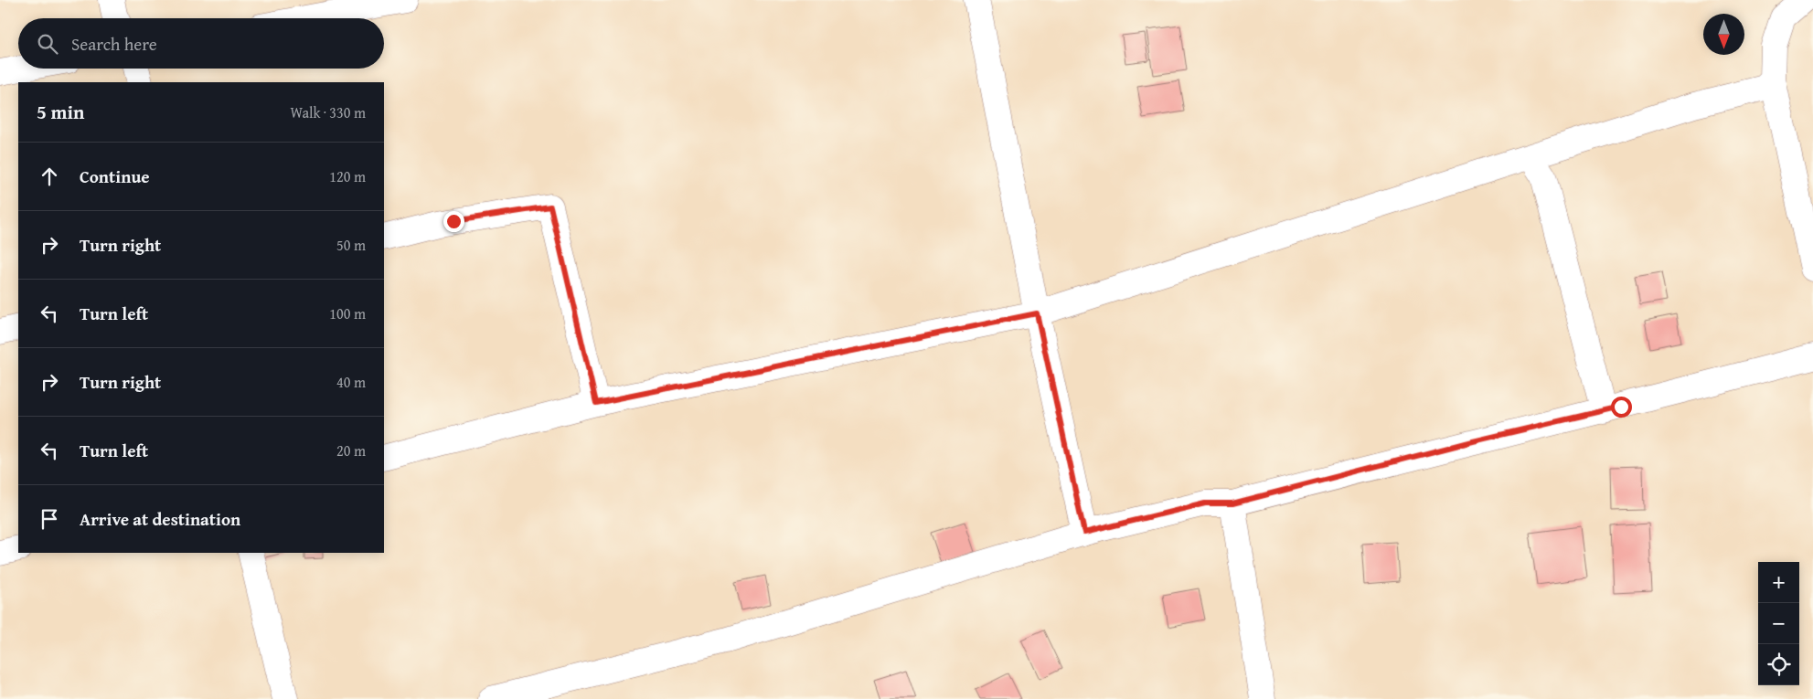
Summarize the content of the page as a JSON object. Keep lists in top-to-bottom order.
{
  "north": "bottom",
  "page": {
    "search": "Search here",
    "heading": ["5 min", "Walk · 330 m"],
    "list": [
      ["Continue", "120 m"],
      ["Turn right", "50 m"],
      ["Turn left", "100 m"],
      ["Turn right", "40 m"],
      ["Turn left", "20 m"],
      "Arrive at destination"
    ],
    "map_buttons": ["+", "−"]
  }
}
